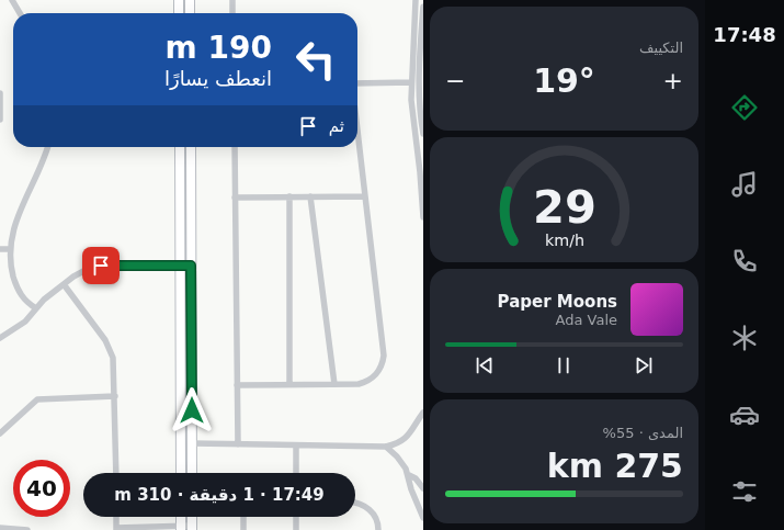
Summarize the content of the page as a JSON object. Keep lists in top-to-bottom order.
{
  "page": {
    "tabs": "17:48",
    "tile": [
      "التكييف",
      ["المدى · 55%", "275 km"]
    ],
    "turn": ["190 m", "انعطف يسارًا"],
    "heat": ["−", "19°", "+"],
    "then": "ثم",
    "song": ["Paper Moons", "Ada Vale"],
    "limit": "40",
    "trip": "17:49 · 1 دقيقة · 310 m",
    "gauge": ["29", "km/h"]
  }
}
